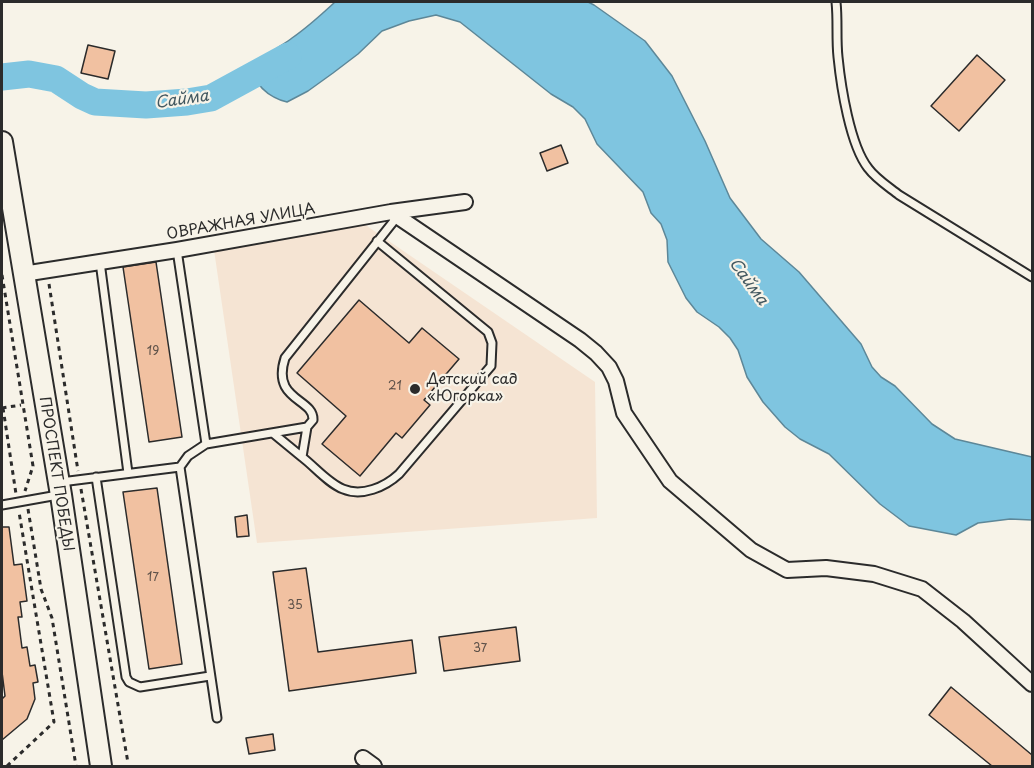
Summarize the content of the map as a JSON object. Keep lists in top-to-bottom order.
{
  "streets": {
    "street": ["ОВРАЖНАЯ УЛИЦА", "ПРОСПЕКТ ПОБЕДЫ"]
  },
  "crossings": [
    ["ОВРАЖНАЯ УЛИЦА", "ПРОСПЕКТ ПОБЕДЫ"]
  ],
  "water": ["Сайма"],
  "places": ["Детский сад «Югорка»"],
  "house_numbers": [
    "19",
    "21",
    "17",
    "35",
    "37"
  ]
}
